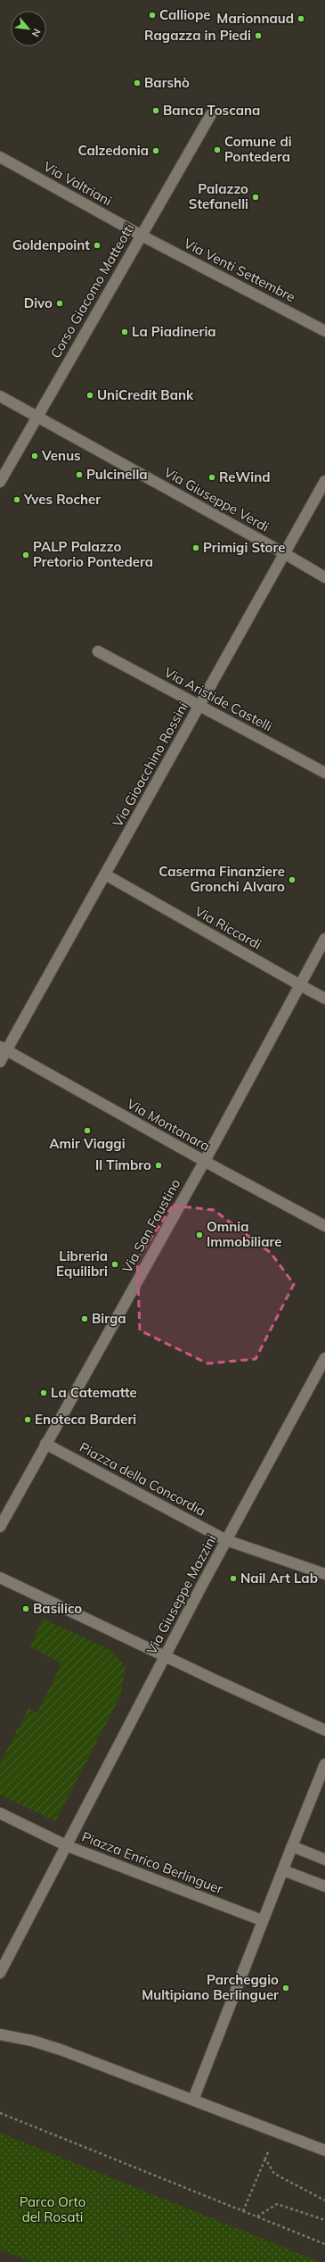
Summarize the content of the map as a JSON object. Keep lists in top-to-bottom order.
{
  "streets": {
    "street": [
      "Via Valtriani",
      "Via Venti Settembre",
      "Corso Giacomo Matteotti",
      "Via Giuseppe Verdi",
      "Via Aristide Castelli",
      "Via Gioacchino Rossini",
      "Via Riccardi",
      "Via Montanara",
      "Via San Faustino",
      "Piazza della Concordia",
      "Via Giuseppe Mazzini",
      "Piazza Enrico Berlinguer"
    ]
  },
  "crossings": [
    ["Via Valtriani", "Via Venti Settembre"],
    ["Via Valtriani", "Corso Giacomo Matteotti"],
    ["Via Venti Settembre", "Corso Giacomo Matteotti"],
    ["Corso Giacomo Matteotti", "Via Giuseppe Verdi"],
    ["Via Giuseppe Verdi", "Via Gioacchino Rossini"],
    ["Via Aristide Castelli", "Via Gioacchino Rossini"],
    ["Via Gioacchino Rossini", "Via Riccardi"],
    ["Via Gioacchino Rossini", "Via Montanara"],
    ["Via Riccardi", "Via San Faustino"],
    ["Via Montanara", "Via San Faustino"],
    ["Via San Faustino", "Piazza della Concordia"],
    ["Piazza della Concordia", "Via Giuseppe Mazzini"],
    ["Via Giuseppe Mazzini", "Piazza Enrico Berlinguer"]
  ],
  "parks": ["Parco Orto del Rosati"],
  "places": [
    "Calliope",
    "Marionnaud",
    "Ragazza in Piedi",
    "Barshò",
    "Banca Toscana",
    "Comune di Pontedera",
    "Calzedonia",
    "Palazzo Stefanelli",
    "Goldenpoint",
    "Divo",
    "La Piadineria",
    "UniCredit Bank",
    "Venus",
    "Pulcinella",
    "ReWind",
    "Yves Rocher",
    "Primigi Store",
    "PALP Palazzo Pretorio Pontedera",
    "Caserma Finanziere Gronchi Alvaro",
    "Amir Viaggi",
    "Il Timbro",
    "Omnia Immobiliare",
    "Libreria Equilibri",
    "Birga",
    "La Catematte",
    "Enoteca Barderi",
    "Nail Art Lab",
    "Basilico",
    "Parcheggio Multipiano Berlinguer"
  ],
  "north": "bottom right"
}
